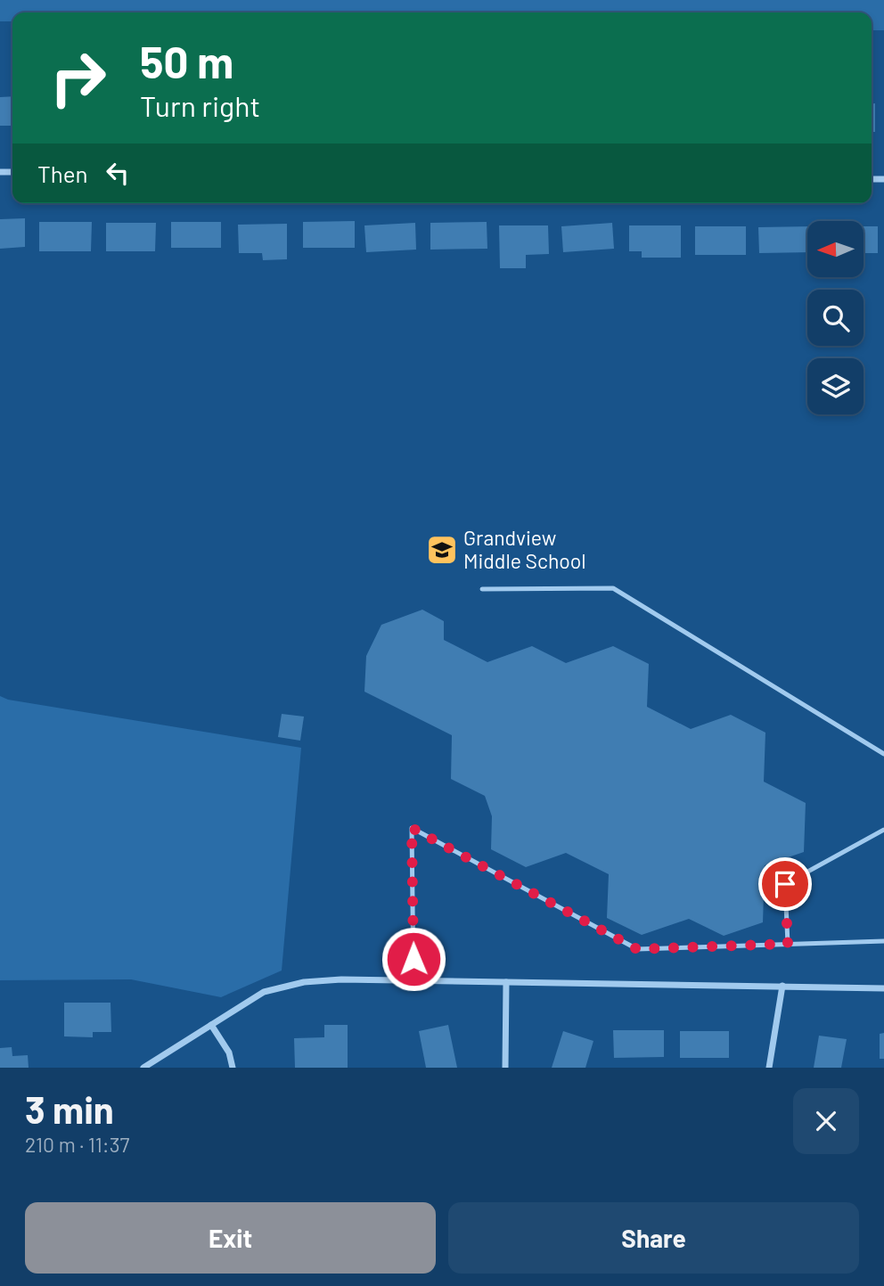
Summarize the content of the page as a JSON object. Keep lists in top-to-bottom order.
{
  "places": {
    "school or university": ["Grandview Middle School"]
  },
  "north": "left",
  "page": {
    "turn": ["50 m", "Turn right"],
    "then": "Then",
    "heading": ["3 min", "210 m · 11:37"],
    "buttons": ["Exit", "Share"]
  }
}
